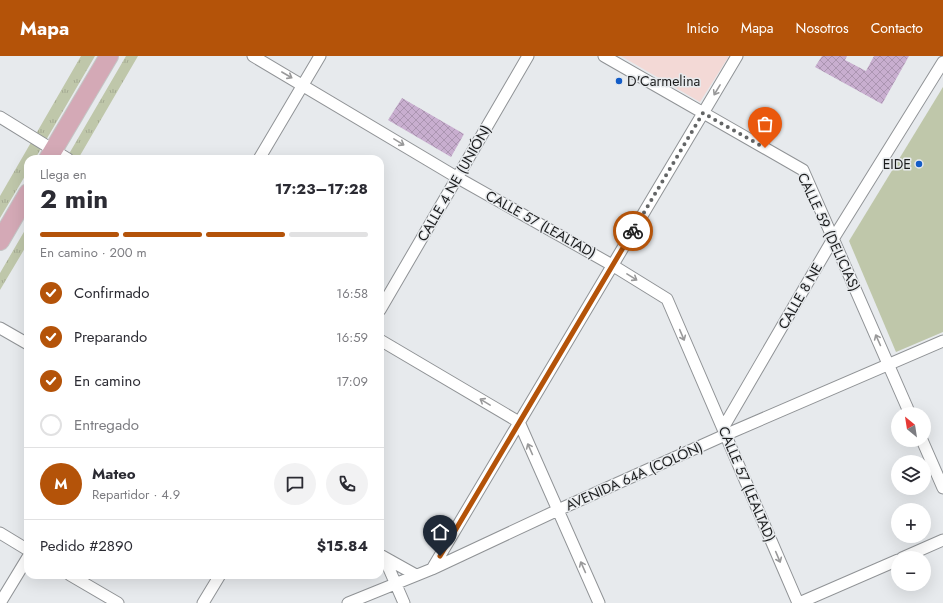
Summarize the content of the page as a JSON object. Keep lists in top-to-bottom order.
{
  "streets": {
    "street": [
      "CALLE 4 NE (UNIÓN)",
      "CALLE 57 (LEALTAD)",
      "CALLE 59 (DELICIAS)",
      "CALLE 8 NE",
      "AVENIDA 64A (COLÓN)"
    ]
  },
  "crossings": [
    ["CALLE 4 NE (UNIÓN)", "CALLE 57 (LEALTAD)"],
    ["CALLE 57 (LEALTAD)", "CALLE 8 NE"],
    ["CALLE 57 (LEALTAD)", "AVENIDA 64A (COLÓN)"],
    ["CALLE 59 (DELICIAS)", "CALLE 8 NE"],
    ["CALLE 59 (DELICIAS)", "AVENIDA 64A (COLÓN)"],
    ["CALLE 8 NE", "AVENIDA 64A (COLÓN)"]
  ],
  "one_way": ["CALLE 57 (LEALTAD)"],
  "places": ["D'Carmelina", "EIDE"],
  "north": "top left",
  "page": {
    "header": "Mapa",
    "nav": [
      "Inicio",
      "Mapa",
      "Nosotros",
      "Contacto"
    ],
    "heading": ["2 min", "Llega en", "17:23–17:28"],
    "panel": [
      "Mateo",
      "Repartidor · 4.9",
      "Pedido #2890",
      "$15.84"
    ],
    "bar": "En camino · 200 m",
    "list": [
      ["Confirmado", "16:58"],
      ["Preparando", "16:59"],
      ["En camino", "17:09"],
      "Entregado"
    ],
    "map_buttons": ["+", "−"],
    "round": "M"
  }
}
